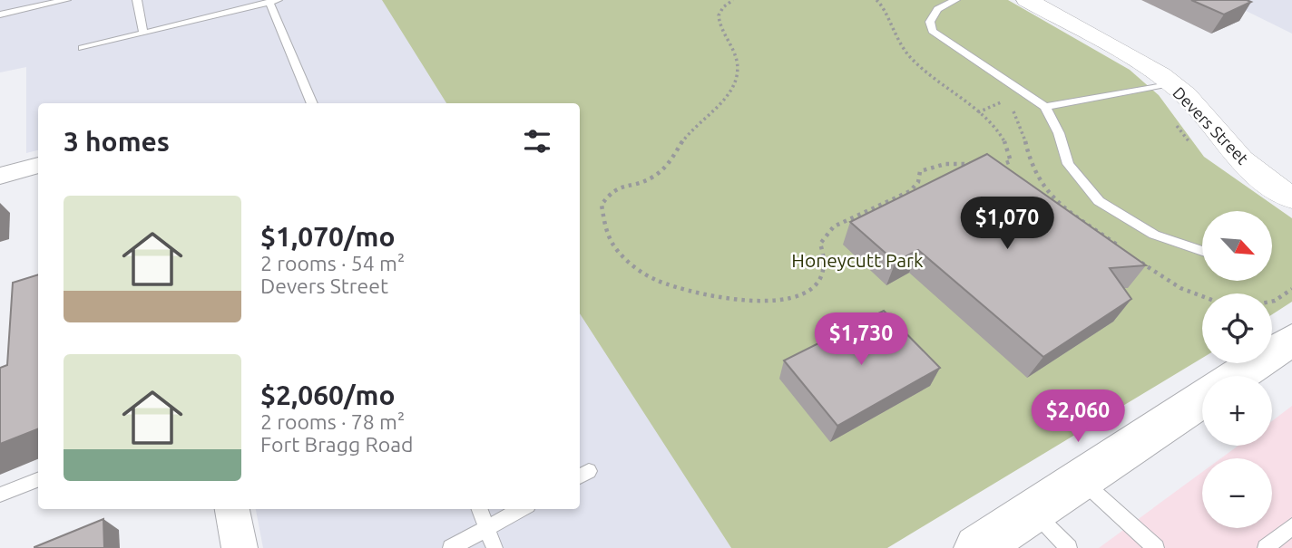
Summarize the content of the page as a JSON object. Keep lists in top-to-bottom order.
{
  "streets": {
    "street": ["Devers Street"]
  },
  "parks": ["Honeycutt Park"],
  "north": "bottom right",
  "page": {
    "heading": "3 homes",
    "list": [
      {
        "name": "$1,070/mo",
        "note": "2 rooms · 54 m² · Devers Street"
      },
      {
        "name": "$2,060/mo",
        "note": "2 rooms · 78 m² · Fort Bragg Road"
      }
    ],
    "price": ["$1,070", "$1,730", "$2,060"],
    "map_buttons": ["+", "−"]
  }
}
